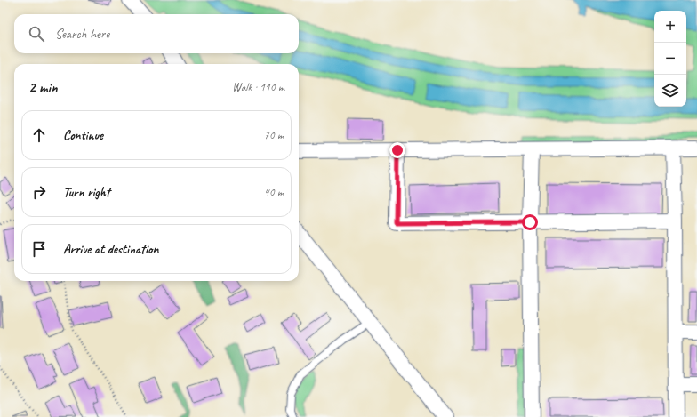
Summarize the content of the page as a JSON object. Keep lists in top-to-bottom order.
{
  "page": {
    "map_buttons": ["+", "−"],
    "search": "Search here",
    "heading": ["2 min", "Walk · 110 m"],
    "list": [
      ["Continue", "70 m"],
      ["Turn right", "40 m"],
      "Arrive at destination"
    ]
  }
}
